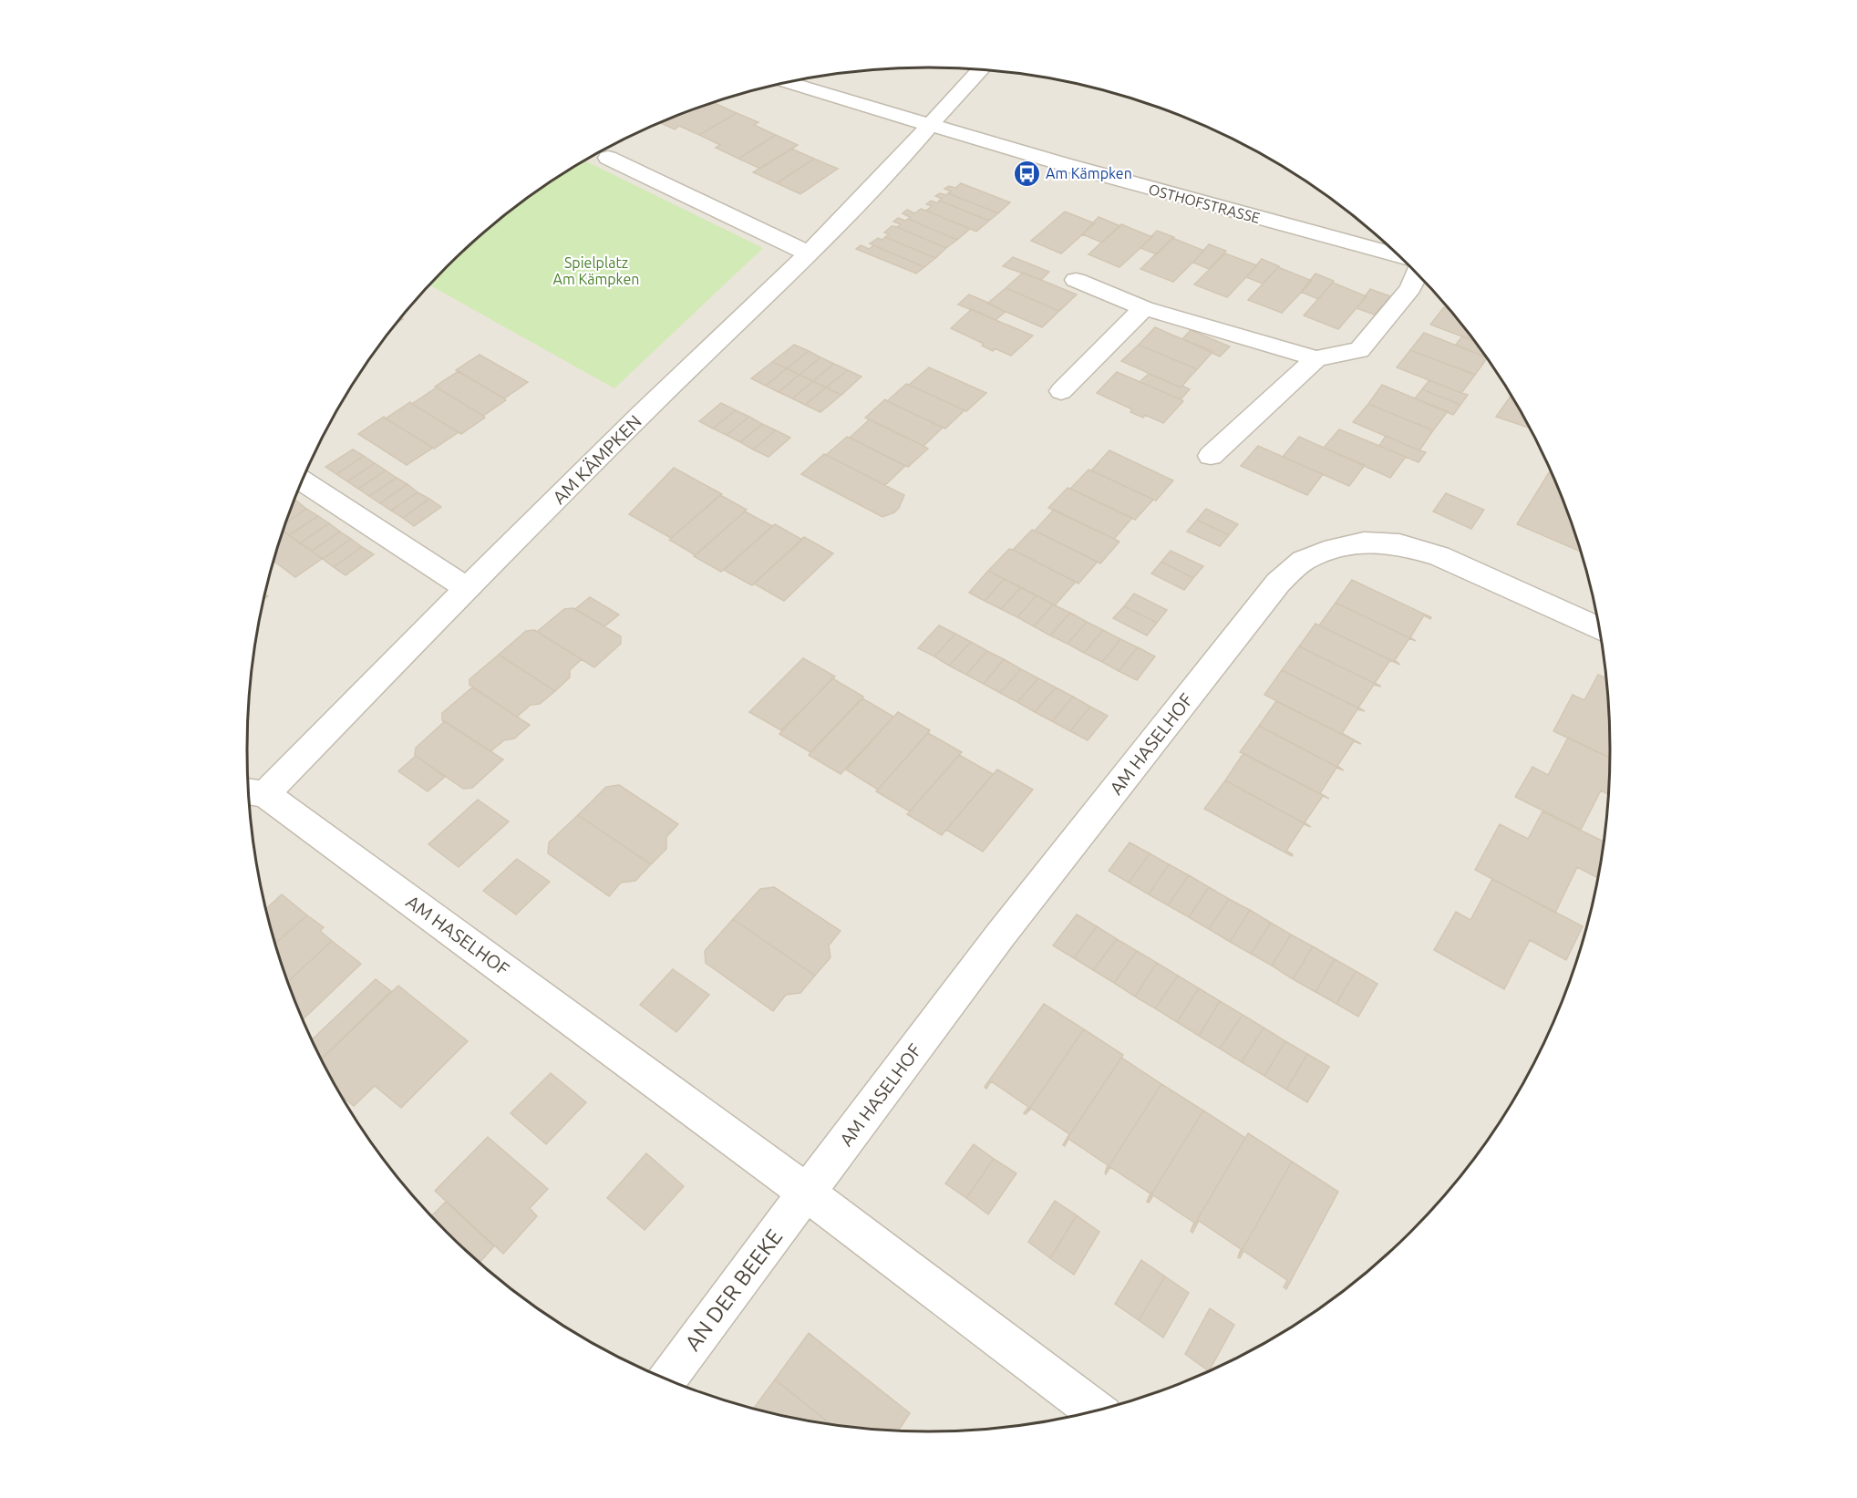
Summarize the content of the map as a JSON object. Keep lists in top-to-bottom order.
{
  "streets": {
    "street": [
      "OSTHOFSTRASSE",
      "AM KÄMPKEN",
      "AM HASELHOF",
      "AN DER BEEKE"
    ]
  },
  "crossings": [
    ["OSTHOFSTRASSE", "AM KÄMPKEN"],
    ["AM KÄMPKEN", "AM HASELHOF"],
    ["AM HASELHOF", "AN DER BEEKE"]
  ],
  "parks": ["Spielplatz Am Kämpken"],
  "places": {
    "bus stop": ["Am Kämpken"]
  }
}
